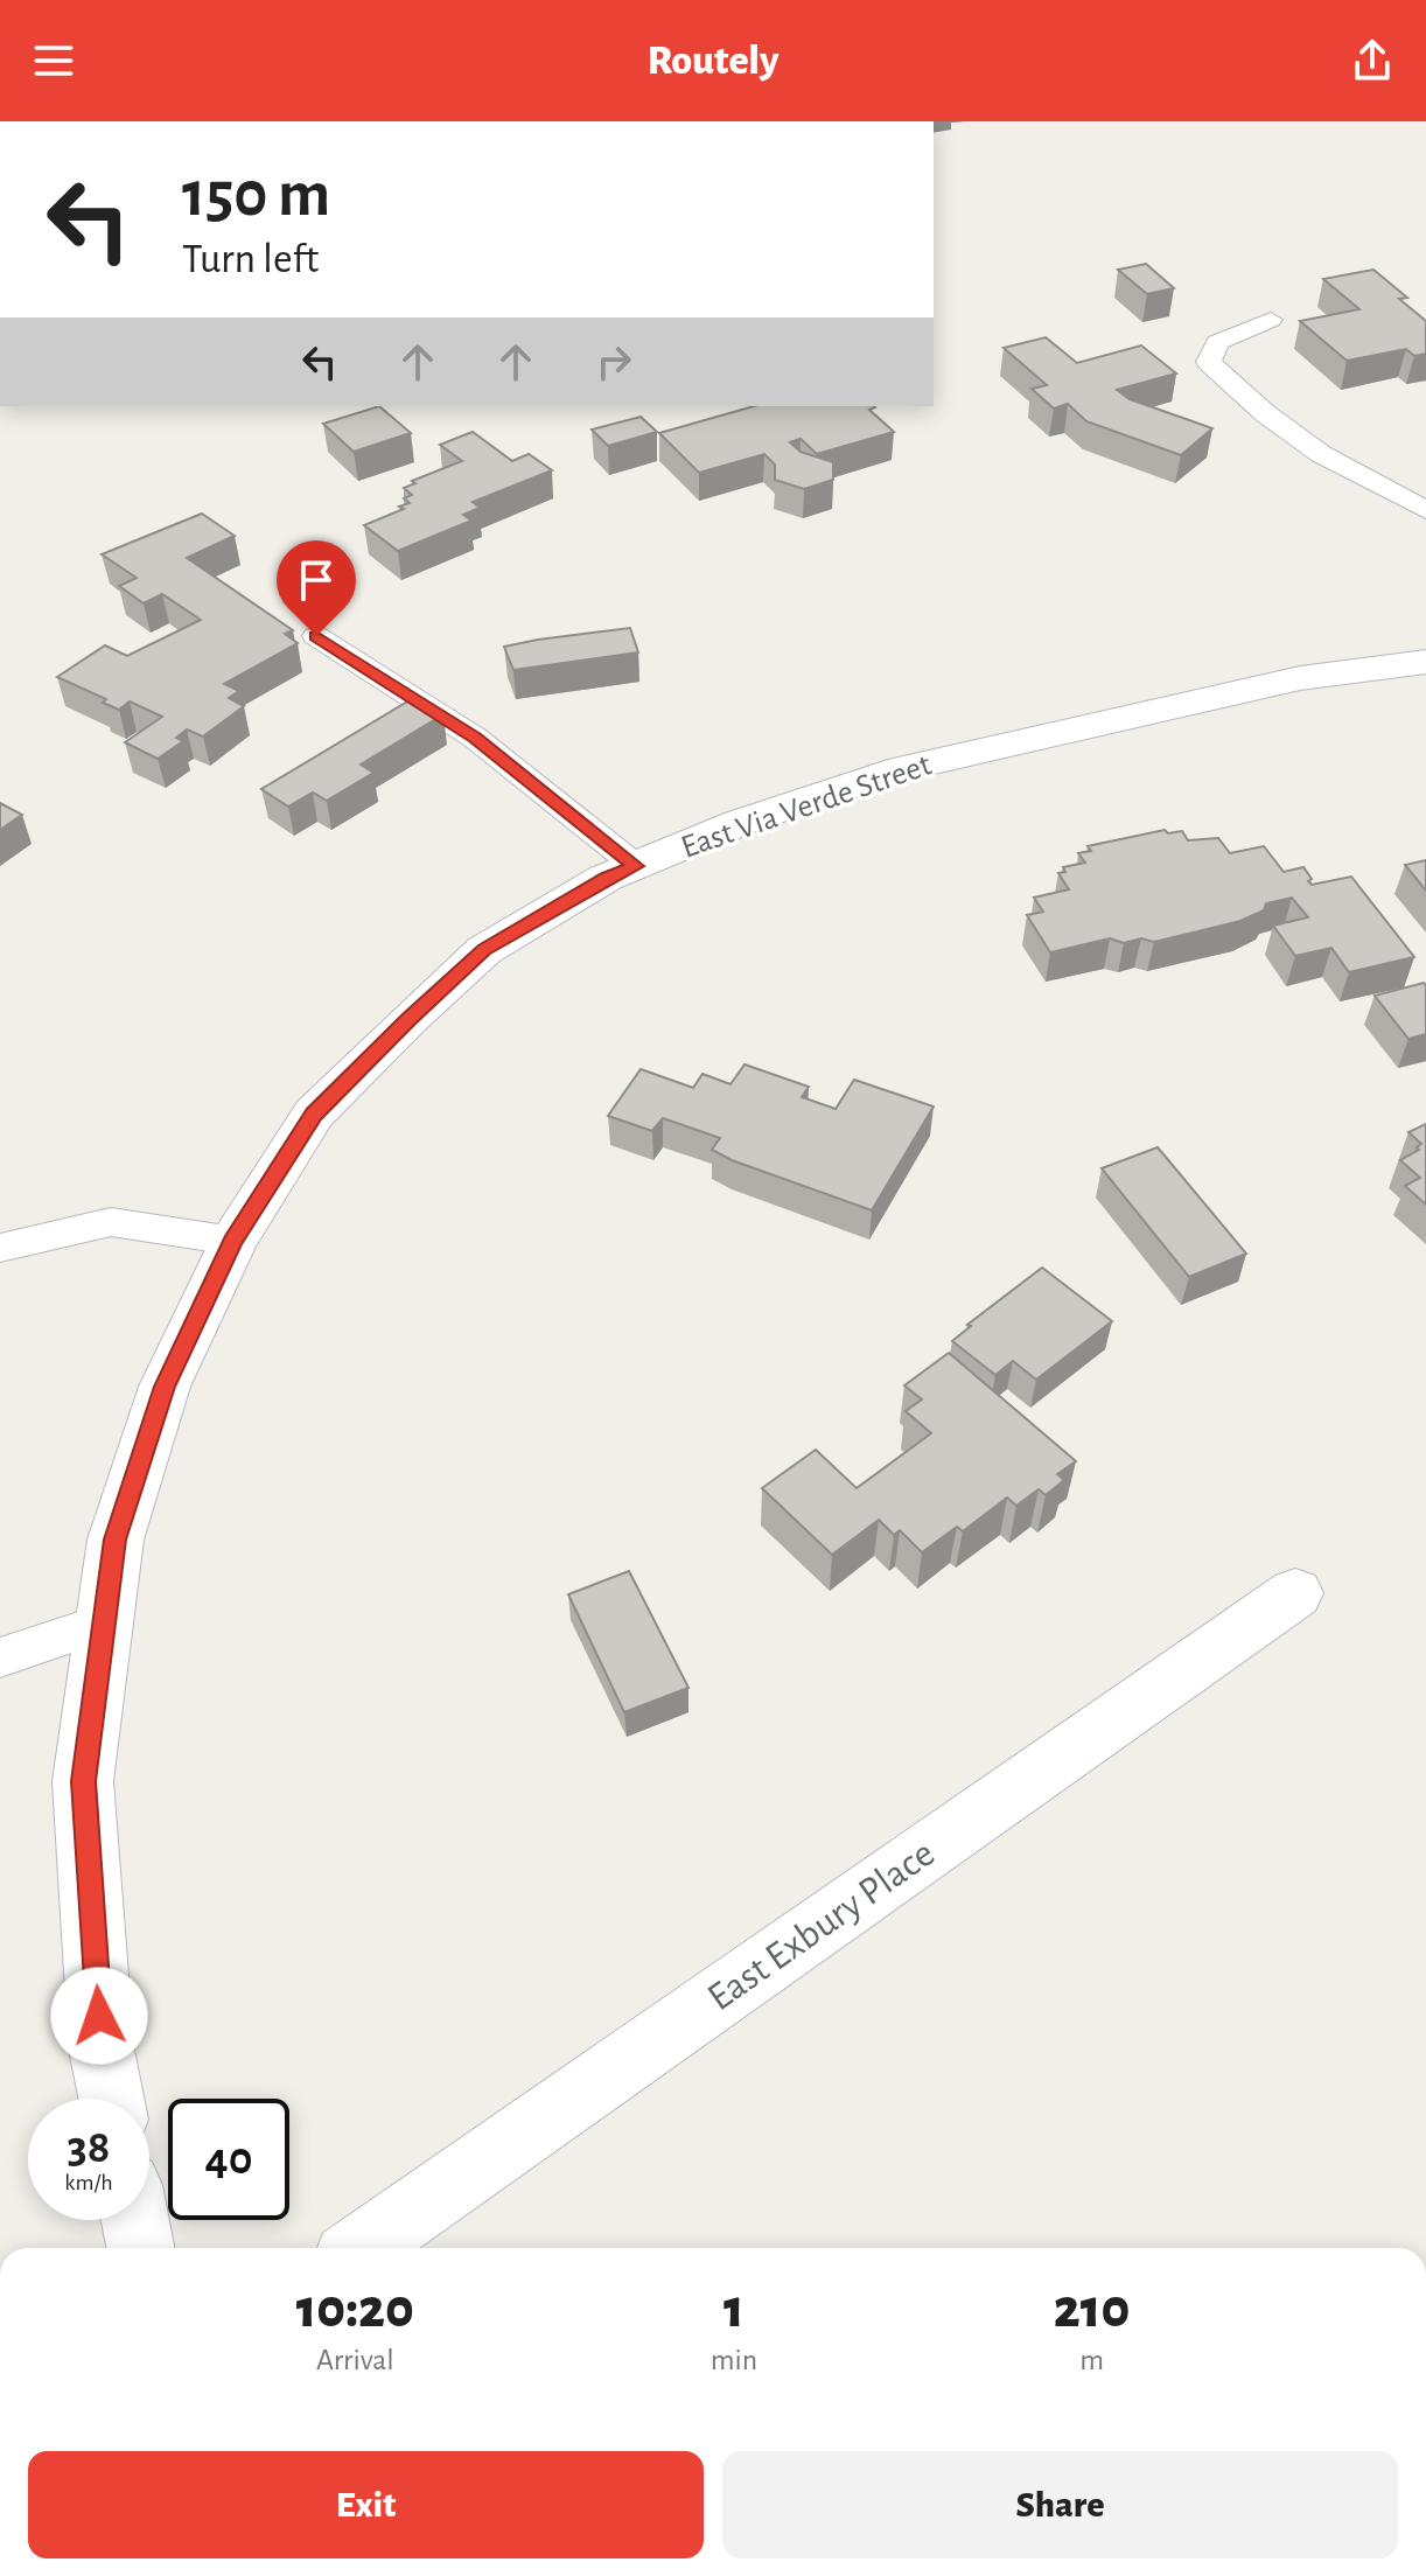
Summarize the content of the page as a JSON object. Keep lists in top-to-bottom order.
{
  "streets": {
    "street": ["East Via Verde Street", "East Exbury Place"]
  },
  "page": {
    "header": "Routely",
    "turn": ["150 m", "Turn left"],
    "speed": "38 km/h",
    "limit": "40",
    "eta": [
      "10:20",
      "Arrival",
      "1",
      "min",
      "210",
      "m"
    ],
    "buttons": ["Exit", "Share"]
  }
}
